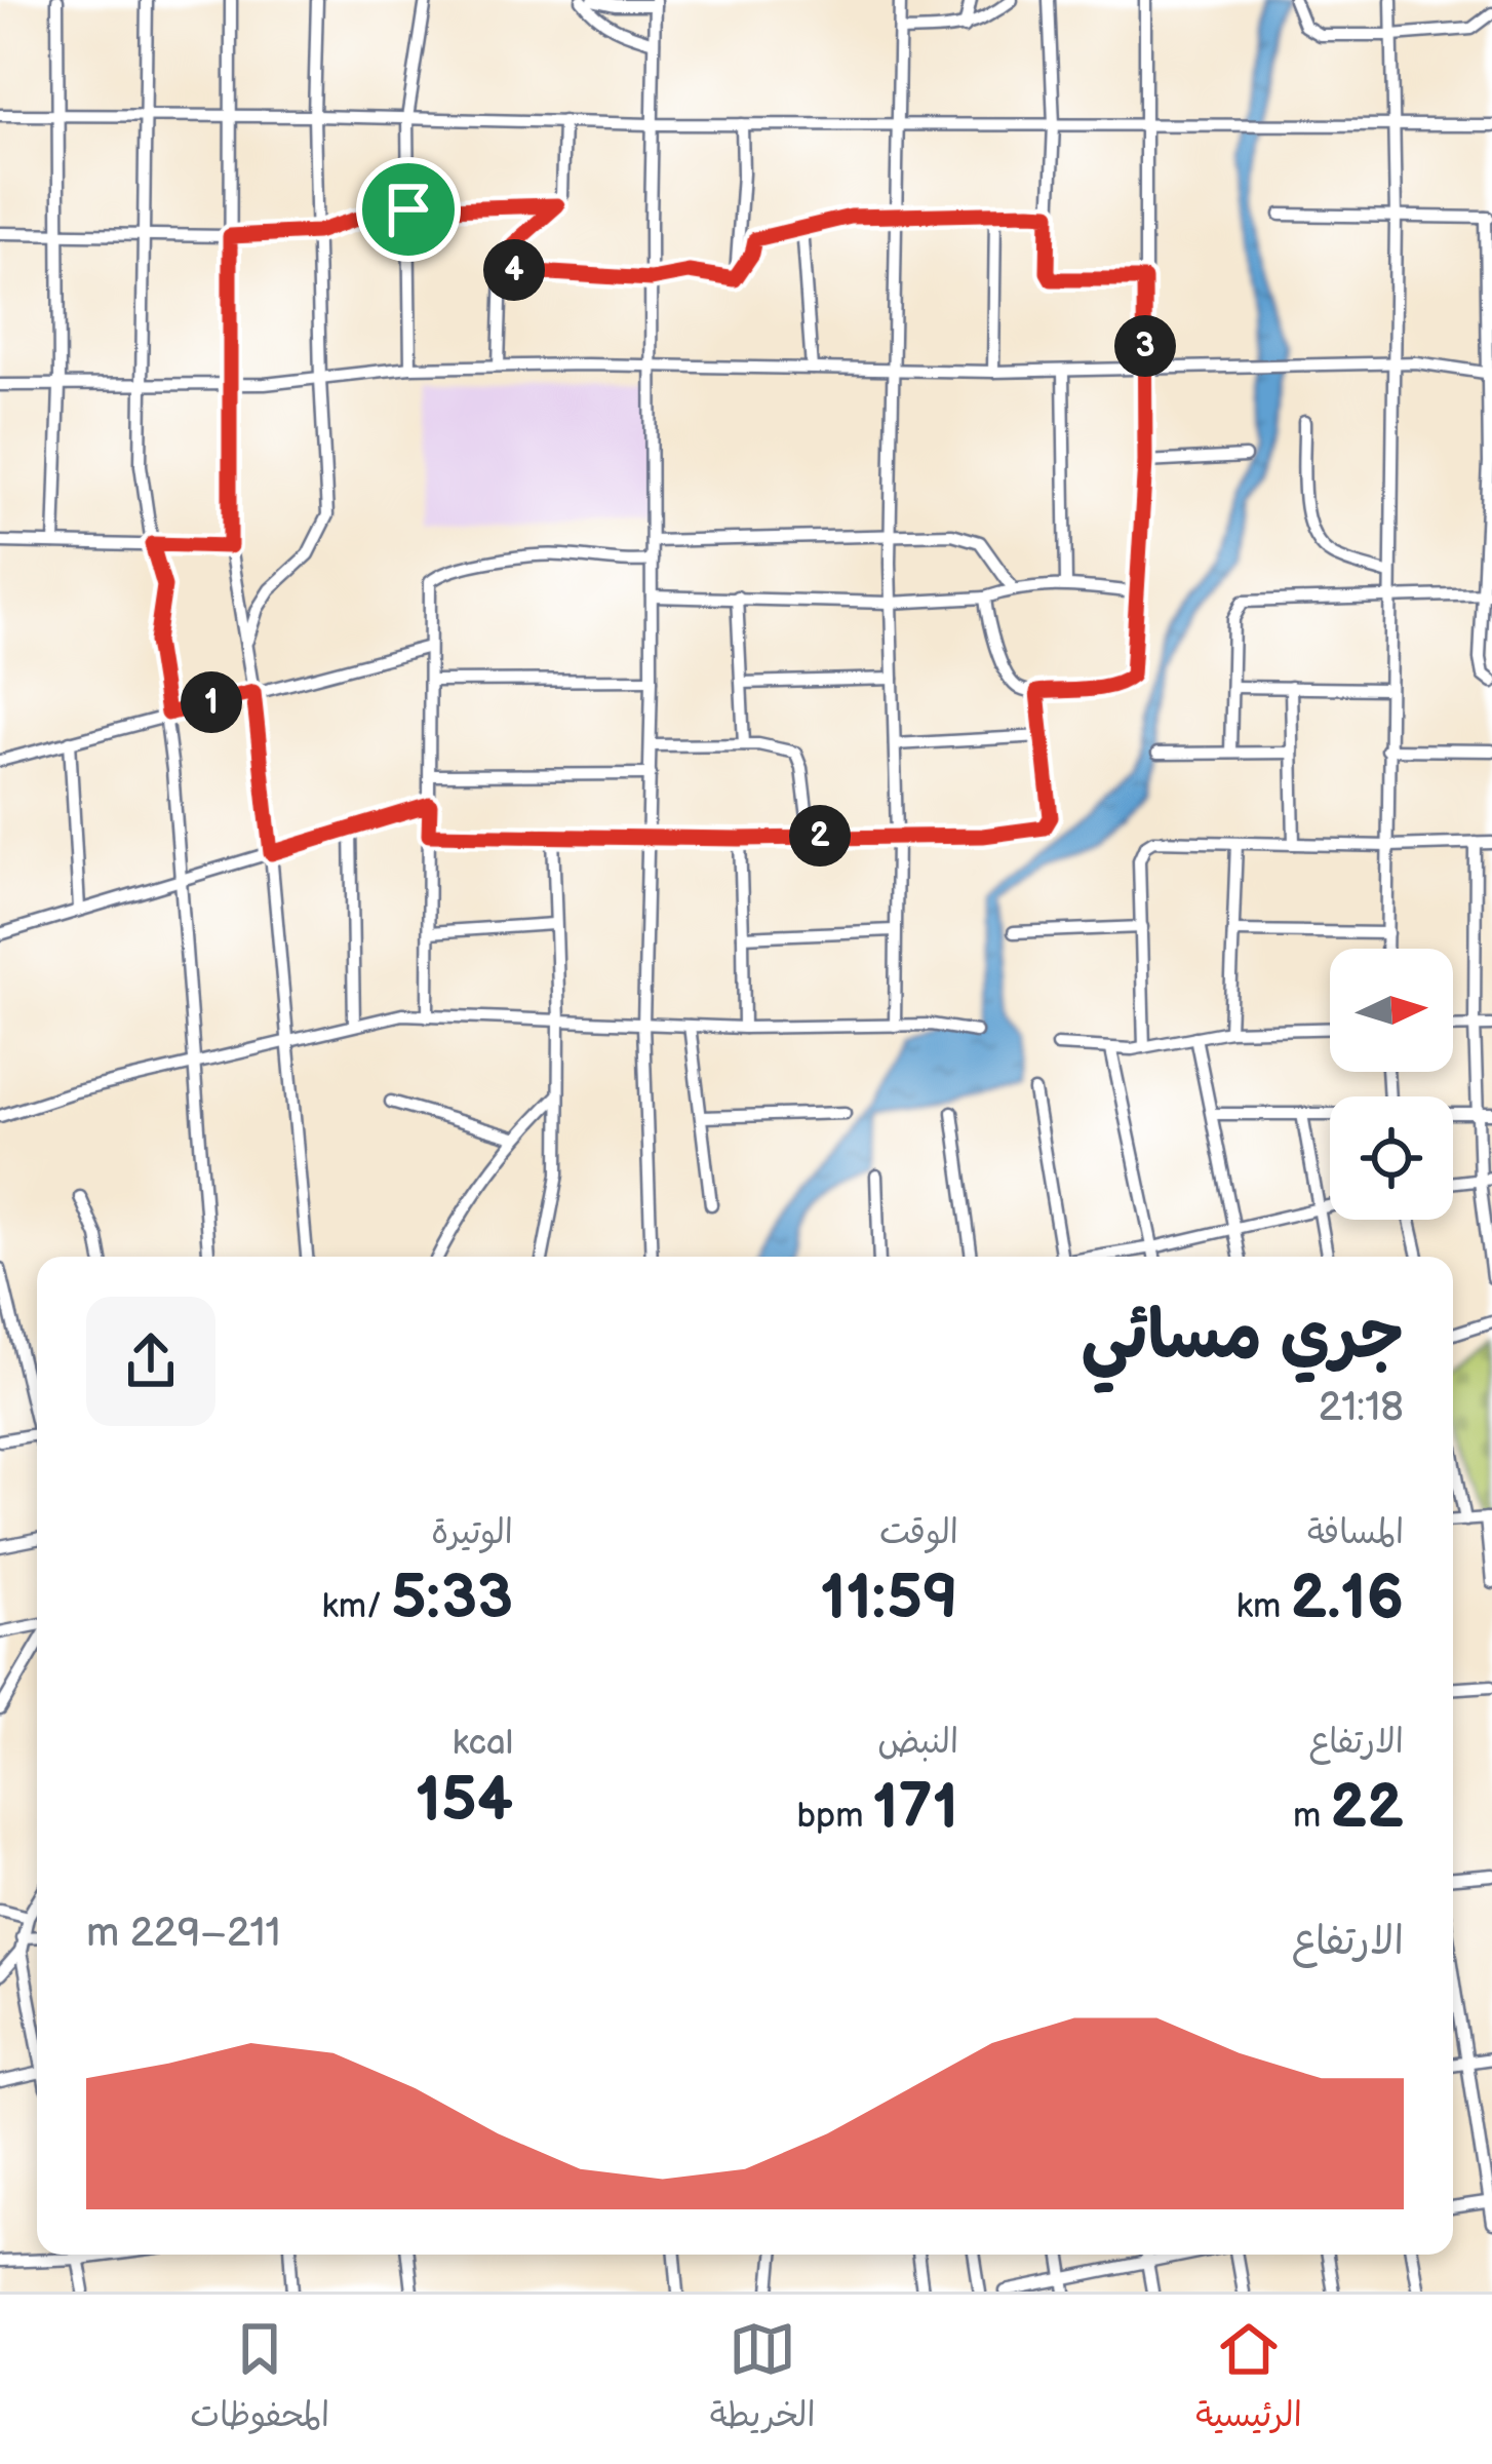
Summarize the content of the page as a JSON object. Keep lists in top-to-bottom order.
{
  "north": "right",
  "page": {
    "pins": [
      "4",
      "3",
      "1",
      "2"
    ],
    "heading": ["جري مسائي", "21:18"],
    "stats": [
      ["المسافة", "2.16 km"],
      ["الوقت", "11:59"],
      ["الوتيرة", "5:33 /km"],
      ["الارتفاع", "22 m"],
      ["النبض", "171 bpm"],
      ["kcal", "154"]
    ],
    "chart": ["الارتفاع", "211–229 m"],
    "tabs": ["الرئيسية", "الخريطة", "المحفوظات"]
  }
}
